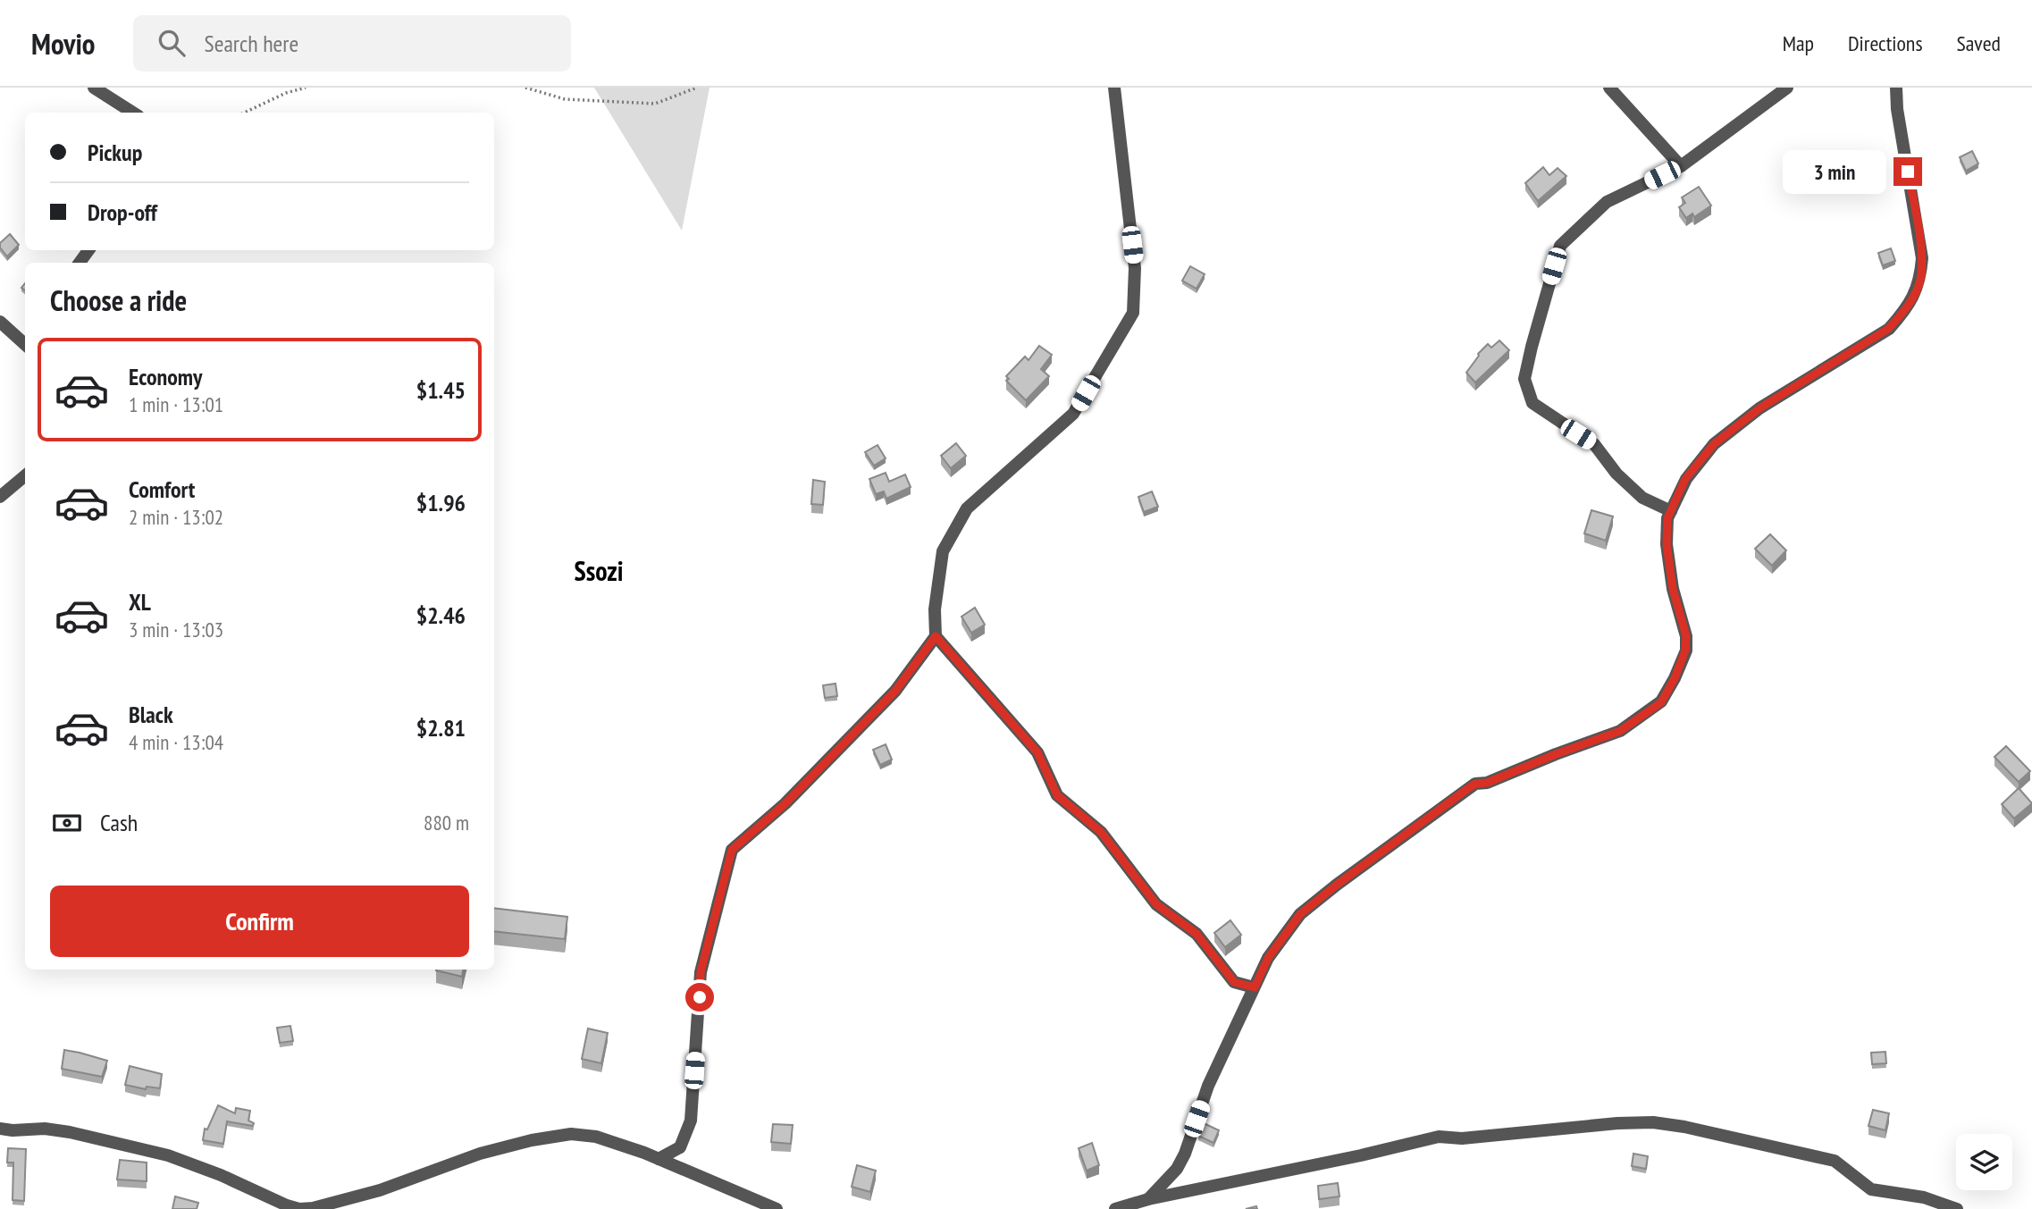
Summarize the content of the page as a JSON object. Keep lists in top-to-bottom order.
{
  "districts": ["Ssozi"],
  "page": {
    "header": "Movio",
    "search": "Search here",
    "nav": ["Map", "Directions", "Saved"],
    "banner": ["Pickup", "Drop-off"],
    "bubble": "3 min",
    "heading": "Choose a ride",
    "list": [
      {
        "name": "Economy",
        "note": "1 min · 13:01",
        "value": "$1.45"
      },
      {
        "name": "Comfort",
        "note": "2 min · 13:02",
        "value": "$1.96"
      },
      {
        "name": "XL",
        "note": "3 min · 13:03",
        "value": "$2.46"
      },
      {
        "name": "Black",
        "note": "4 min · 13:04",
        "value": "$2.81"
      }
    ],
    "pay": ["Cash", "880 m"],
    "buttons": "Confirm"
  }
}
